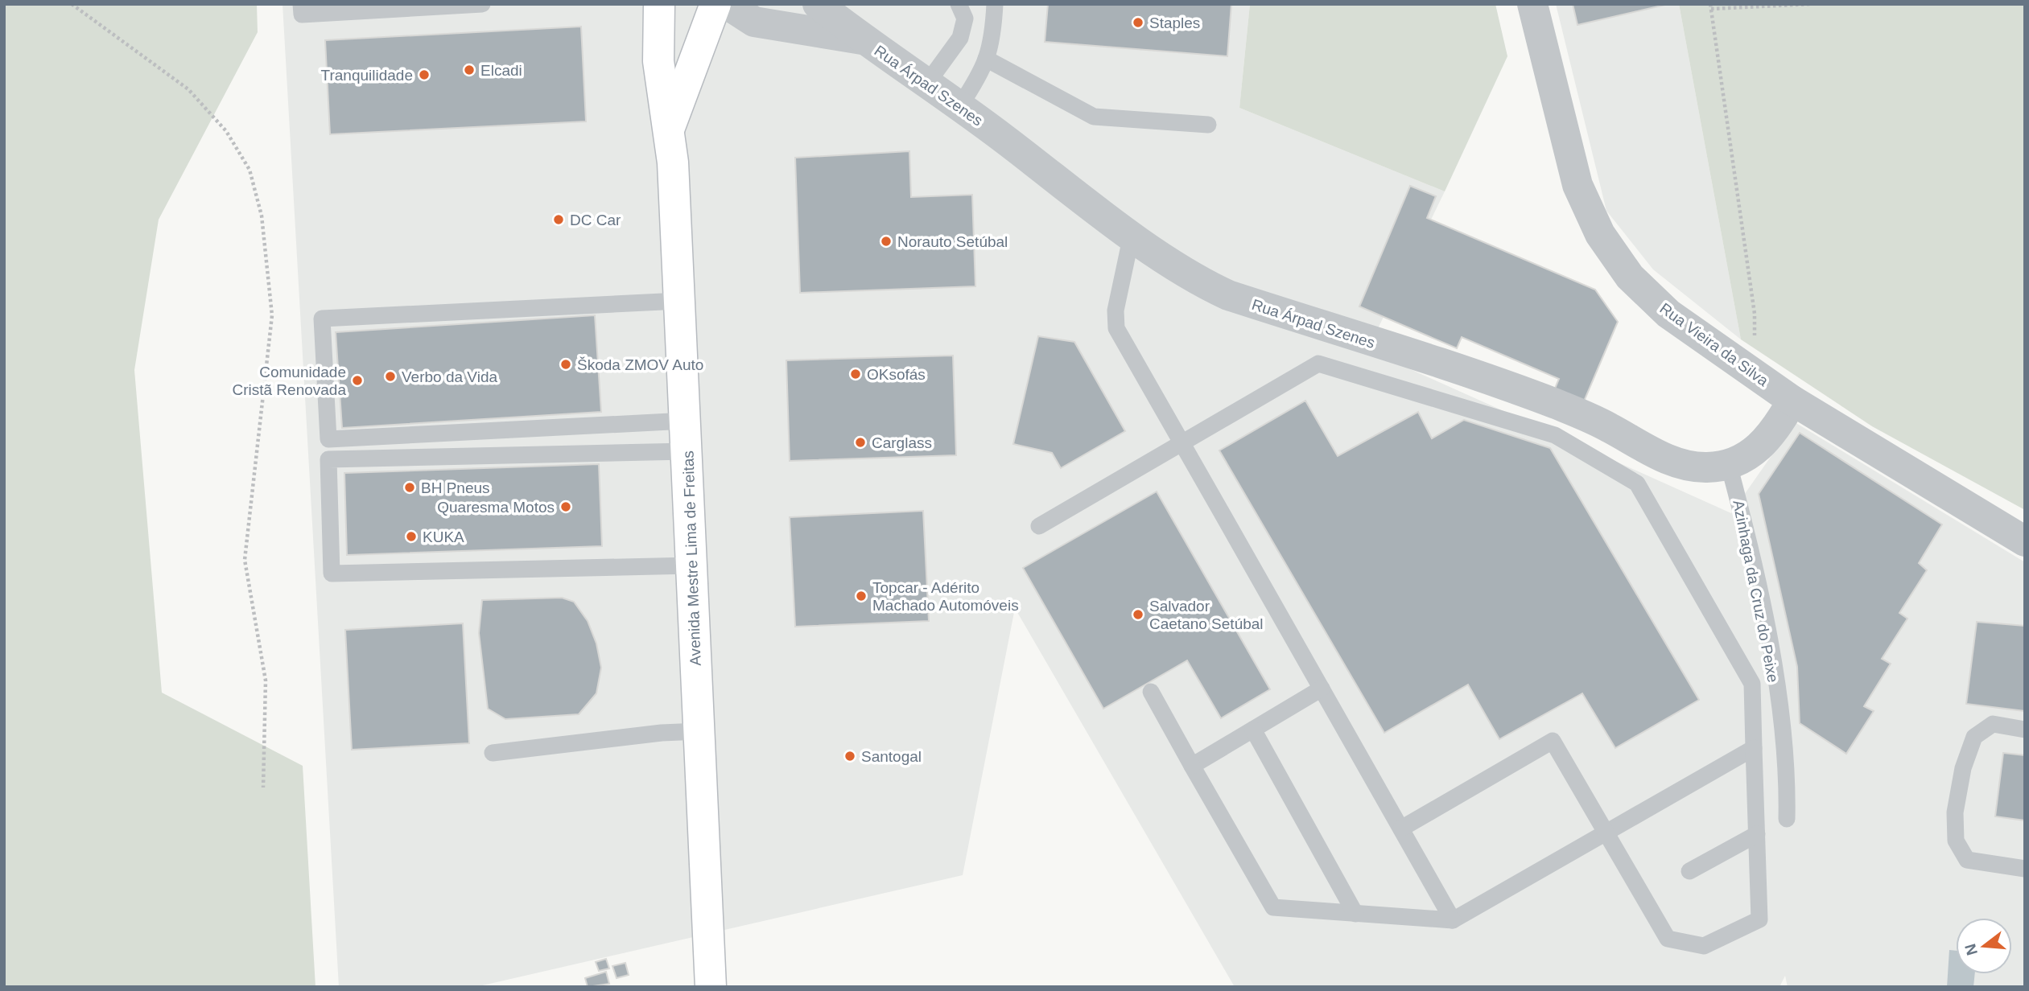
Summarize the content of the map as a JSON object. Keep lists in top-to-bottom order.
{
  "streets": {
    "main road": ["Avenida Mestre Lima de Freitas"],
    "street": ["Rua Árpad Szenes", "Rua Vieira da Silva"],
    "lane": ["Azinhaga da Cruz do Peixe"]
  },
  "crossings": [
    ["Rua Árpad Szenes", "Rua Vieira da Silva"],
    ["Rua Árpad Szenes", "Azinhaga da Cruz do Peixe"]
  ],
  "places": [
    "Staples",
    "Elcadi",
    "Tranquilidade",
    "DC Car",
    "Norauto Setúbal",
    "Škoda ZMOV Auto",
    "OKsofás",
    "Verbo da Vida",
    "Comunidade Cristã Renovada",
    "Carglass",
    "BH Pneus",
    "Quaresma Motos",
    "KUKA",
    "Topcar - Adérito Machado Automóveis",
    "Salvador Caetano Setúbal",
    "Santogal"
  ],
  "north": "left"
}
